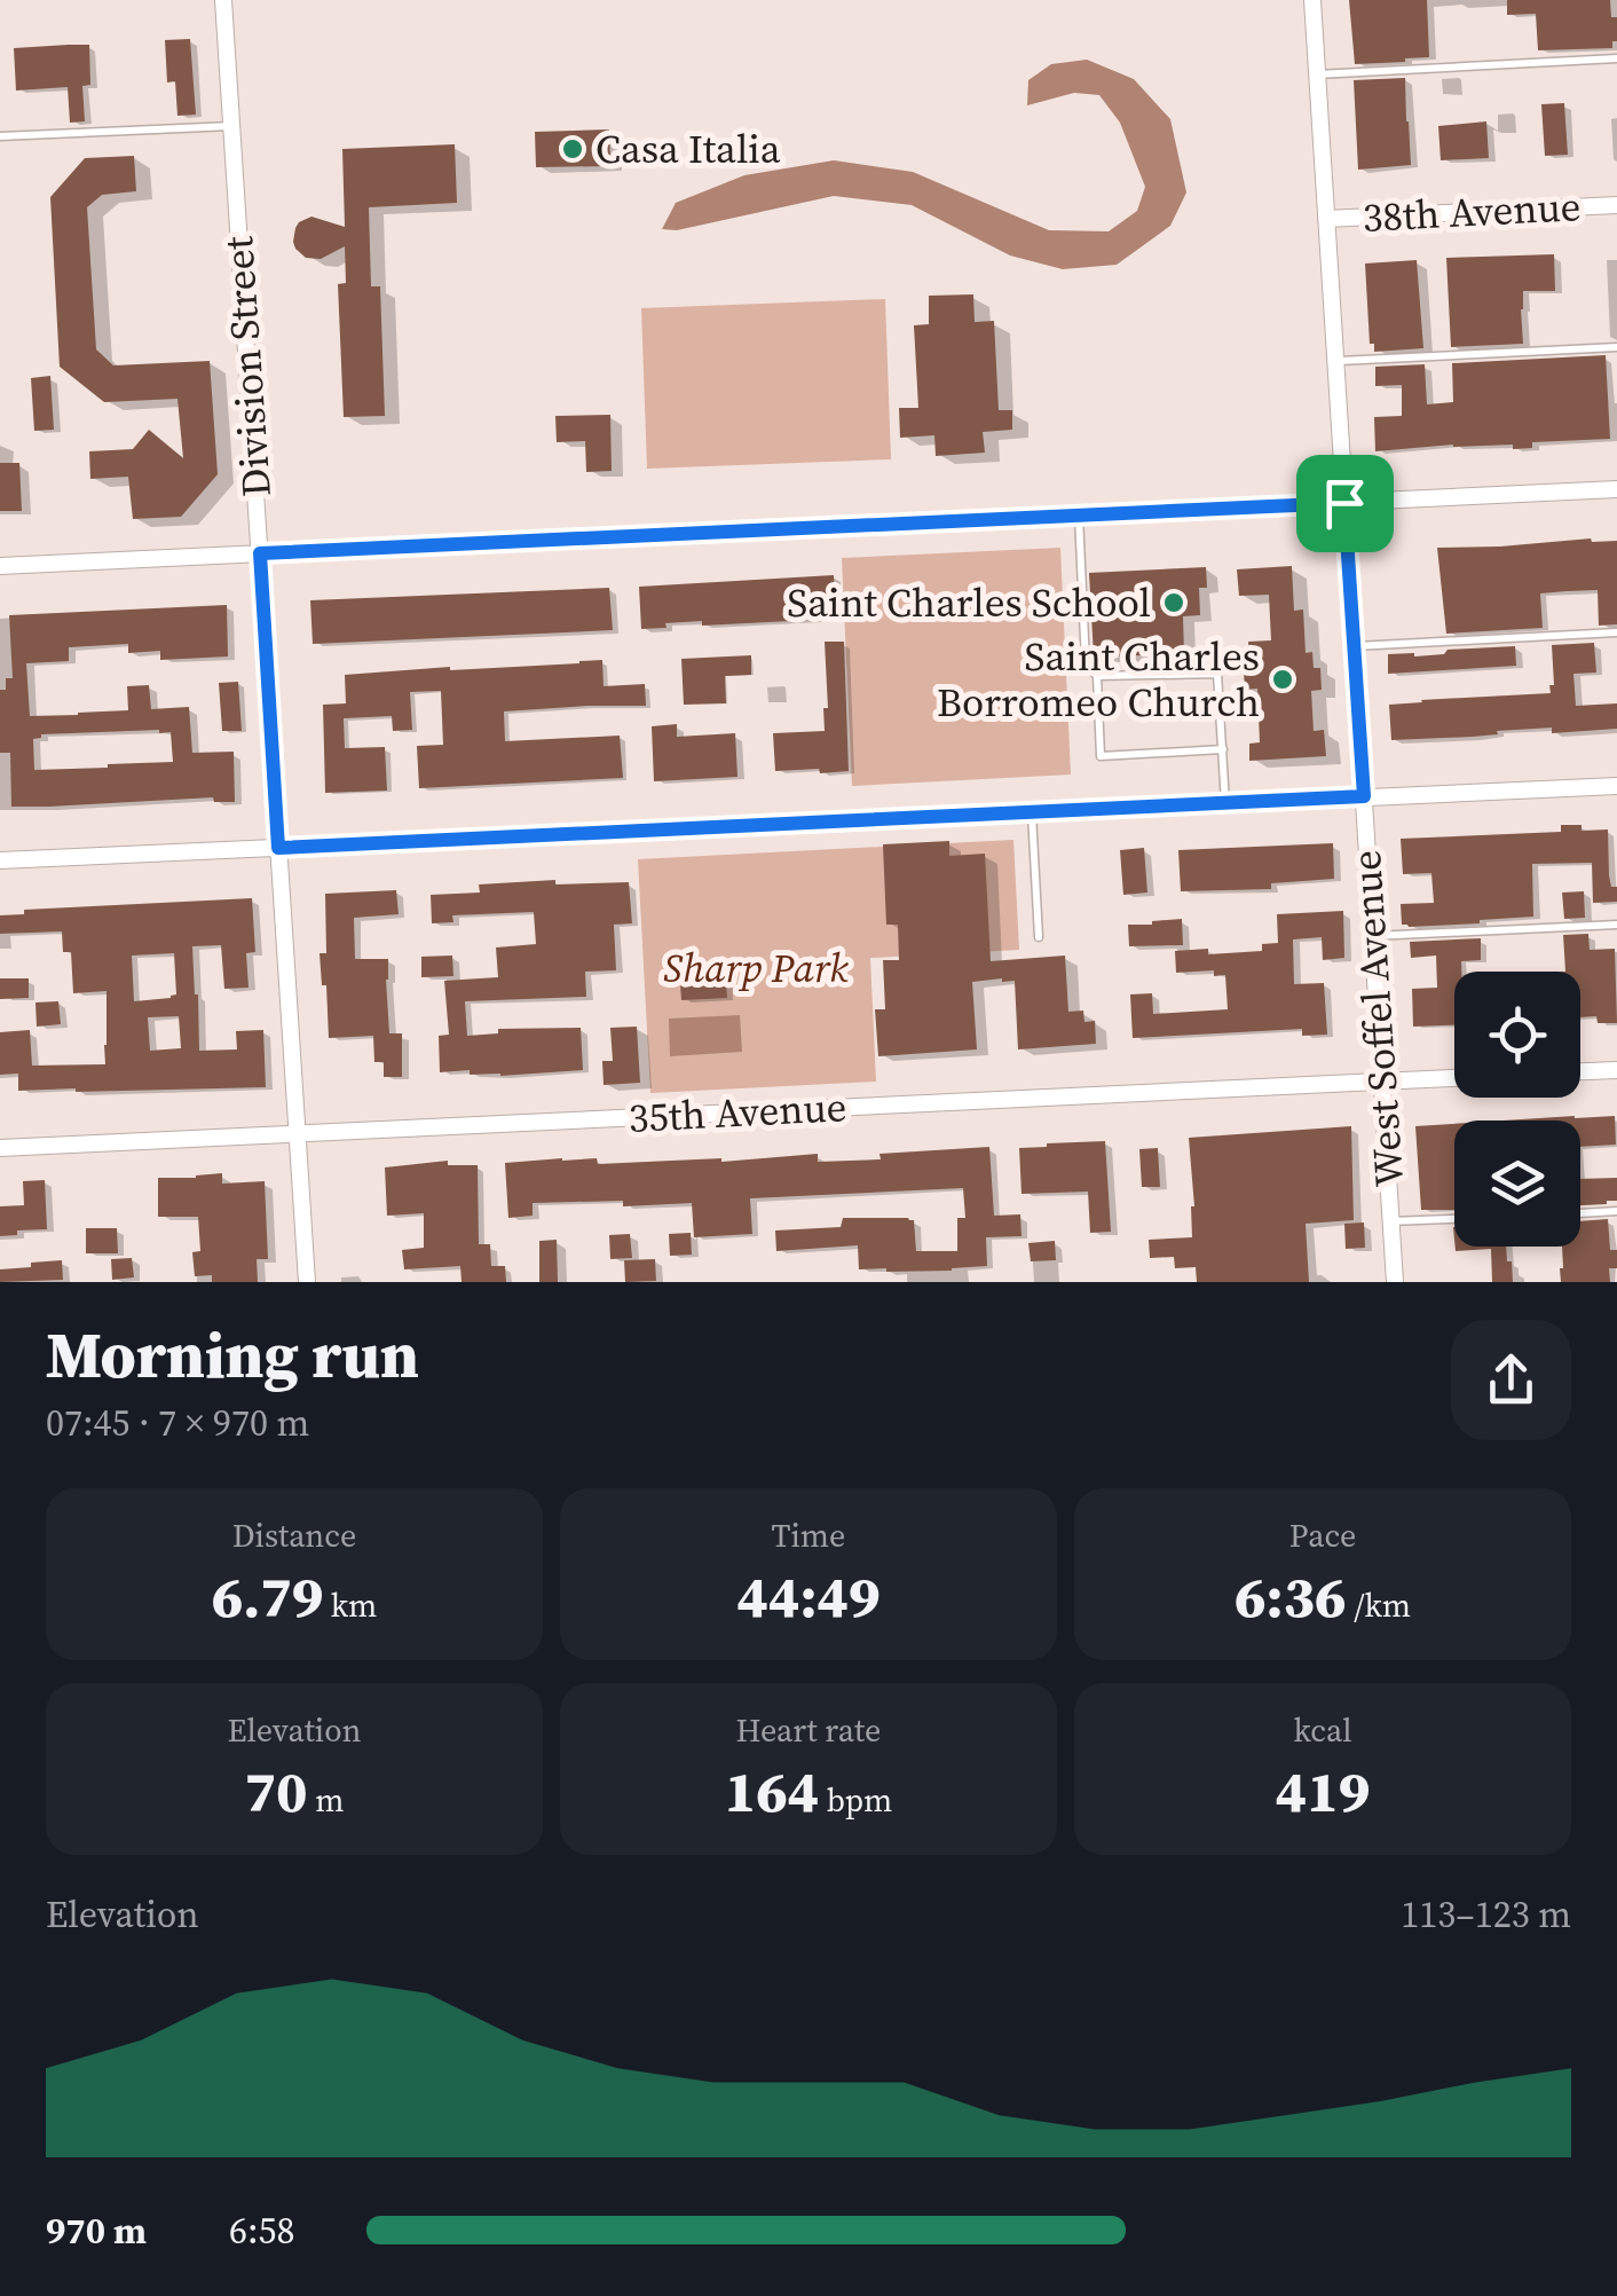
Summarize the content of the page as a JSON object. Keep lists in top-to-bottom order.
{
  "streets": {
    "street": [
      "38th Avenue",
      "Division Street",
      "West Soffel Avenue",
      "35th Avenue"
    ]
  },
  "crossings": [
    ["38th Avenue", "West Soffel Avenue"],
    ["Division Street", "35th Avenue"],
    ["West Soffel Avenue", "35th Avenue"]
  ],
  "parks": ["Sharp Park"],
  "places": ["Casa Italia", "Saint Charles School", "Saint Charles Borromeo Church"],
  "page": {
    "heading": ["Morning run", "07:45 · 7 × 970 m"],
    "stats": [
      ["Distance", "6.79 km"],
      ["Time", "44:49"],
      ["Pace", "6:36 /km"],
      ["Elevation", "70 m"],
      ["Heart rate", "164 bpm"],
      ["kcal", "419"]
    ],
    "chart": ["Elevation", "113–123 m"],
    "list": [
      {
        "name": "970 m",
        "note": "6:58"
      }
    ]
  }
}
